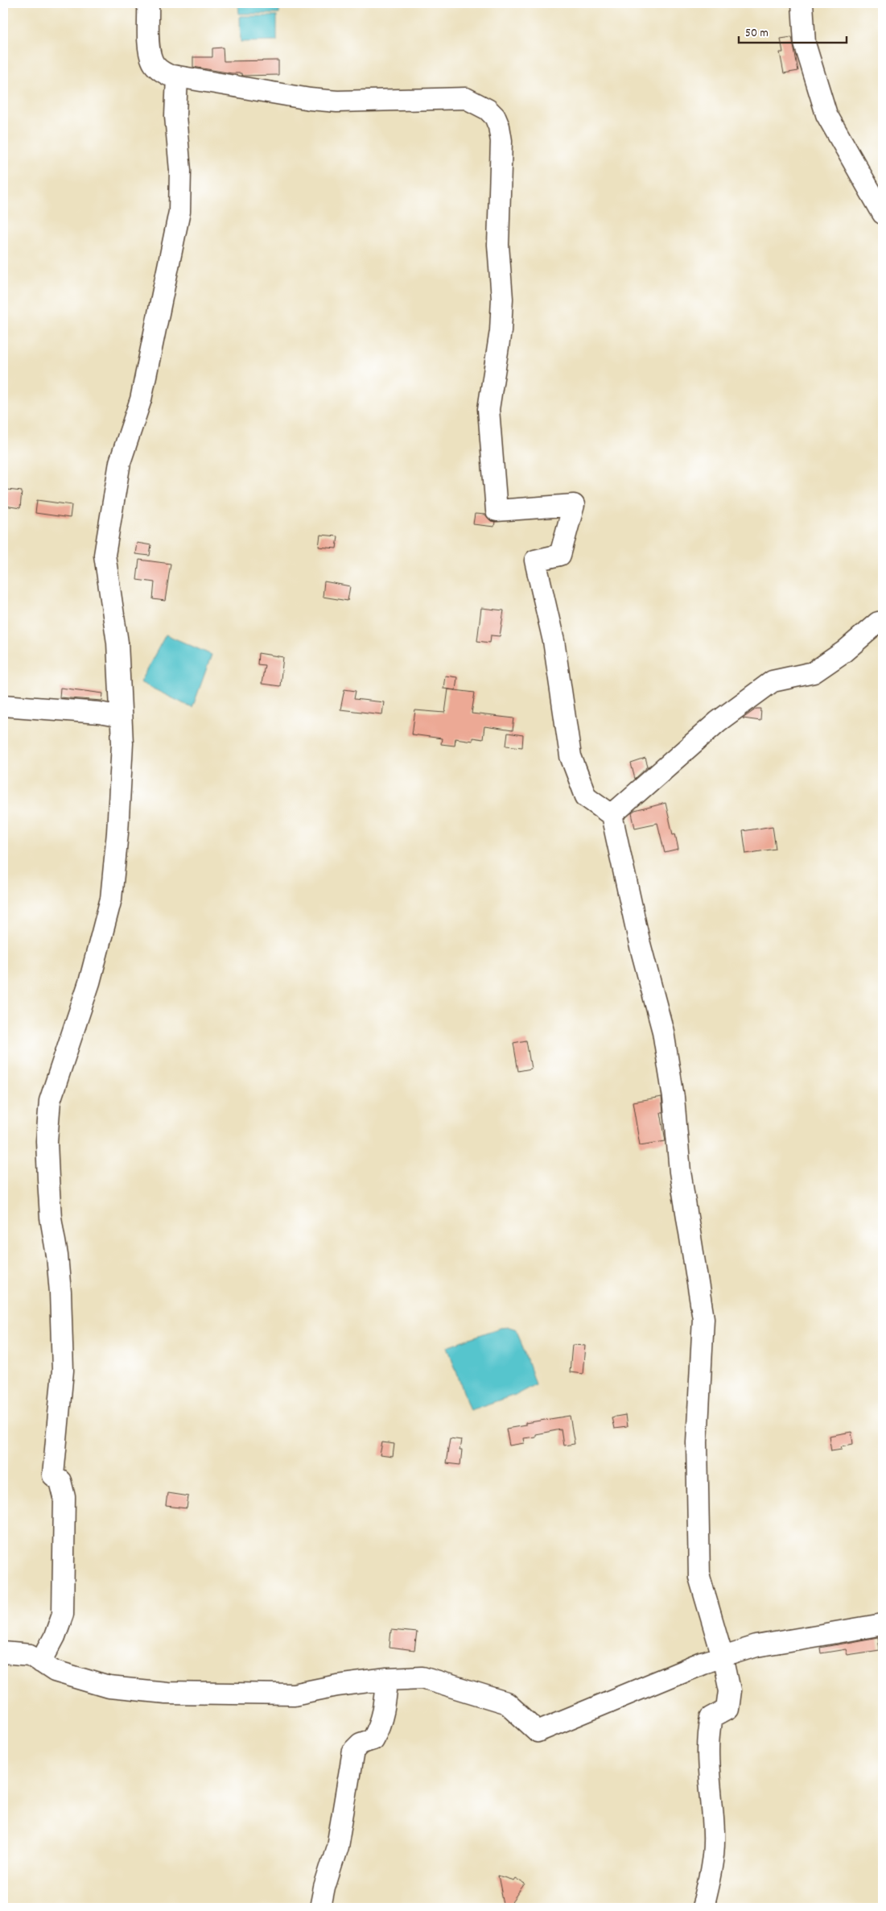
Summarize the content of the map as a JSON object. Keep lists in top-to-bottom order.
{
  "scale_bar": "50 m"
}
